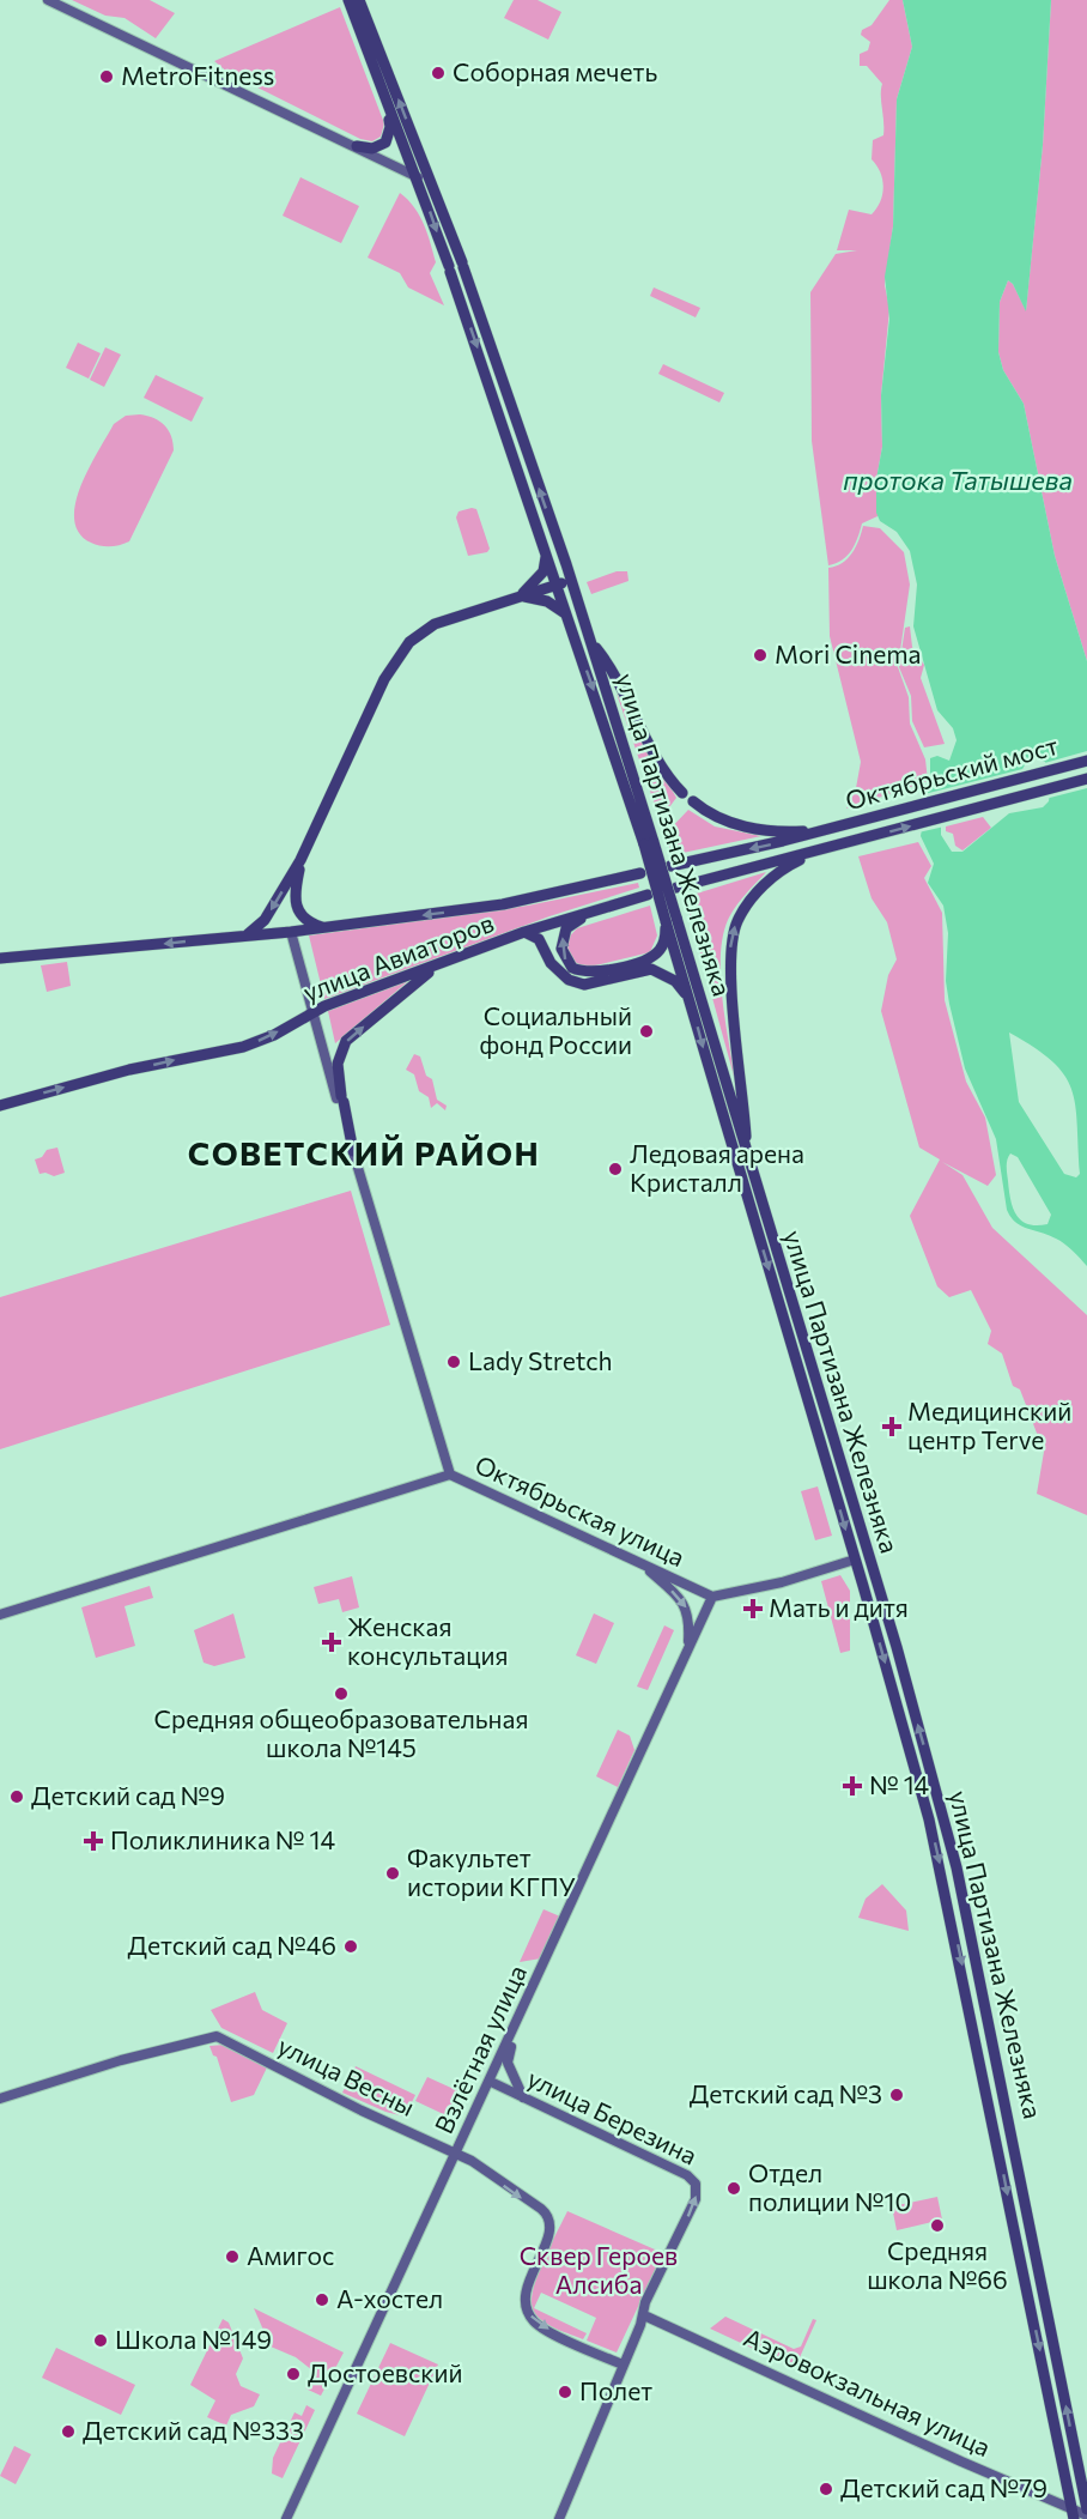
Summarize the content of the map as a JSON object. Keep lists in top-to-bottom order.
{
  "streets": {
    "main road": ["Октябрьский мост", "улица Партизана Железняка", "улица Авиаторов"],
    "street": [
      "Октябрьская улица",
      "Взлётная улица",
      "улица Весны",
      "улица Березина",
      "Аэровокзальная улица"
    ]
  },
  "crossings": [
    ["улица Партизана Железняка", "Аэровокзальная улица"],
    ["Октябрьская улица", "Взлётная улица"],
    ["Взлётная улица", "улица Весны"],
    ["Взлётная улица", "улица Березина"],
    ["улица Березина", "Аэровокзальная улица"]
  ],
  "districts": ["СОВЕТСКИЙ РАЙОН"],
  "water": ["протока Татышева"],
  "parks": ["Сквер Героев Алсиба"],
  "places": {
    "other": [
      "Соборная мечеть",
      "MetroFitness",
      "Mori Cinema",
      "Социальный фонд России",
      "Ледовая арена Кристалл",
      "Lady Stretch",
      "Средняя общеобразовательная школа №145",
      "Детский сад №9",
      "Факультет истории КГПУ",
      "Детский сад №46",
      "Детский сад №3",
      "Отдел полиции №10",
      "Средняя школа №66",
      "Амигос",
      "А-хостел",
      "Школа №149",
      "Достоевский",
      "Полет",
      "Детский сад №333",
      "Детский сад №79"
    ],
    "health": [
      "Медицинский центр Terve",
      "Мать и дитя",
      "Женская консультация",
      "№ 14",
      "Поликлиника № 14"
    ]
  }
}
